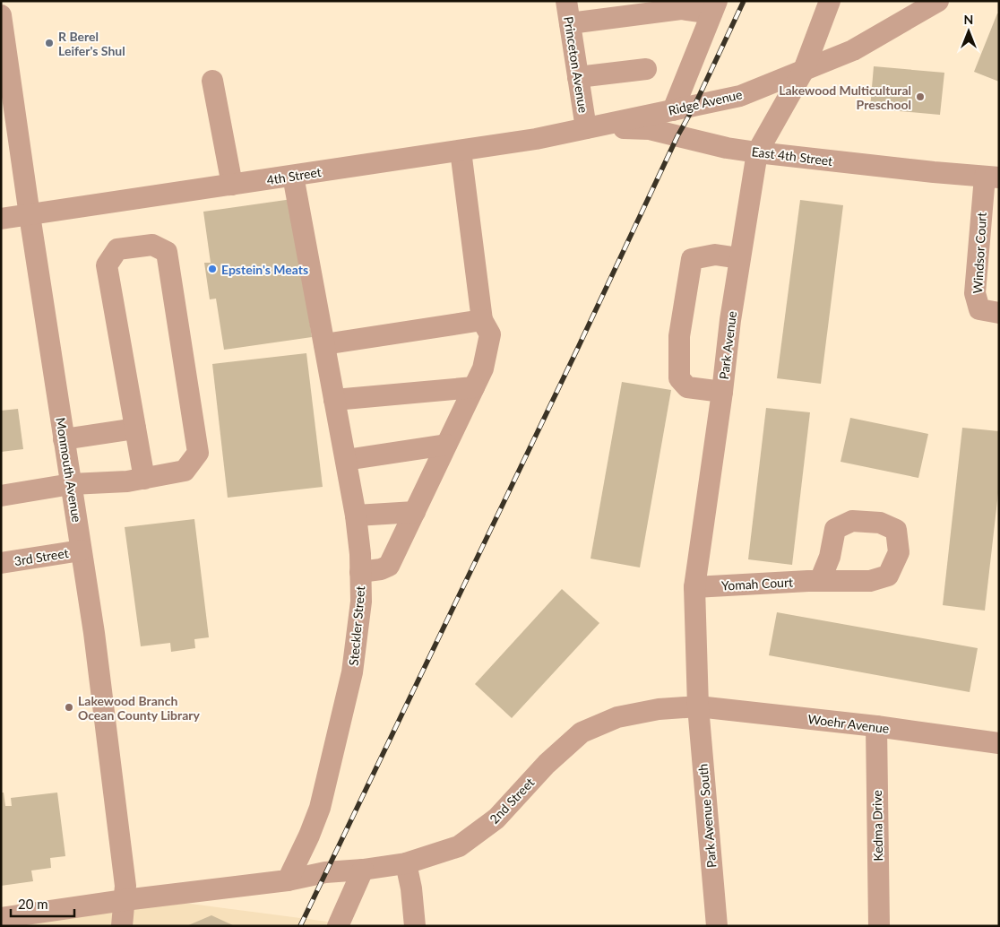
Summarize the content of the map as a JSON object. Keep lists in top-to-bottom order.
{
  "streets": {
    "street": [
      "Princeton Avenue",
      "Ridge Avenue",
      "East 4th Street",
      "4th Street",
      "Windsor Court",
      "Park Avenue",
      "Monmouth Avenue",
      "3rd Street",
      "Yomah Court",
      "Steckler Street",
      "Woehr Avenue",
      "2nd Street",
      "Park Avenue South",
      "Kedma Drive"
    ]
  },
  "crossings": [
    ["Princeton Avenue", "Ridge Avenue"],
    ["Princeton Avenue", "East 4th Street"],
    ["Princeton Avenue", "4th Street"],
    ["Ridge Avenue", "East 4th Street"],
    ["Ridge Avenue", "4th Street"],
    ["Ridge Avenue", "Park Avenue"],
    ["East 4th Street", "4th Street"],
    ["East 4th Street", "Windsor Court"],
    ["East 4th Street", "Park Avenue"],
    ["4th Street", "Monmouth Avenue"],
    ["4th Street", "Steckler Street"],
    ["Park Avenue", "Yomah Court"],
    ["Park Avenue", "Woehr Avenue"],
    ["Park Avenue", "2nd Street"],
    ["Park Avenue", "Park Avenue South"],
    ["Monmouth Avenue", "3rd Street"],
    ["Steckler Street", "2nd Street"],
    ["Woehr Avenue", "2nd Street"],
    ["Woehr Avenue", "Park Avenue South"],
    ["Woehr Avenue", "Kedma Drive"],
    ["2nd Street", "Park Avenue South"]
  ],
  "places": [
    "R Berel Leifer's Shul",
    "Lakewood Multicultural Preschool",
    "Epstein's Meats",
    "Lakewood Branch Ocean County Library"
  ],
  "scale_bar": "20 m",
  "north": "top"
}
